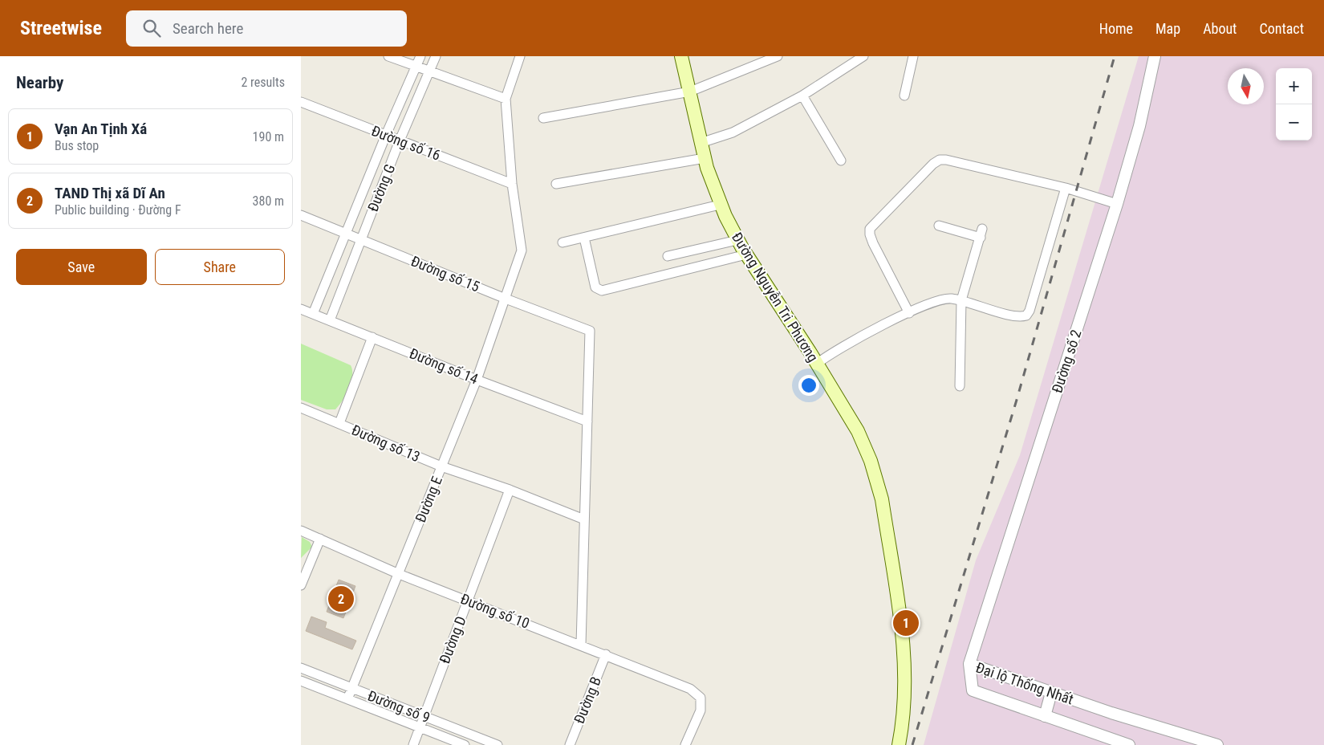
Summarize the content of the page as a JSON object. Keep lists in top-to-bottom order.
{
  "streets": {
    "main road": ["Đường Nguyễn Tri Phương"],
    "street": [
      "Đường số 16",
      "Đường G",
      "Đường số 15",
      "Đường số 2",
      "Đường số 14",
      "Đường số 13",
      "Đường E",
      "Đường số 10",
      "Đường D",
      "Đại lộ Thống Nhất",
      "Đường B",
      "Đường số 9"
    ]
  },
  "crossings": [
    ["Đường số 16", "Đường G"],
    ["Đường số 16", "Đường E"],
    ["Đường G", "Đường số 15"],
    ["Đường G", "Đường số 14"],
    ["Đường số 15", "Đường số 14"],
    ["Đường số 15", "Đường E"],
    ["Đường số 2", "Đại lộ Thống Nhất"],
    ["Đường số 14", "Đường E"],
    ["Đường số 13", "Đường E"],
    ["Đường số 13", "Đường D"],
    ["Đường E", "Đường số 10"],
    ["Đường E", "Đường số 9"],
    ["Đường số 10", "Đường D"],
    ["Đường số 10", "Đường B"],
    ["Đường D", "Đường số 9"]
  ],
  "north": "bottom",
  "page": {
    "header": "Streetwise",
    "search": "Search here",
    "nav": [
      "Home",
      "Map",
      "About",
      "Contact"
    ],
    "heading": ["Nearby", "2 results"],
    "map_buttons": ["+", "−"],
    "list": [
      {
        "mark": "1",
        "name": "Vạn An Tịnh Xá",
        "note": "Bus stop",
        "value": "190 m"
      },
      {
        "mark": "2",
        "name": "TAND Thị xã Dĩ An",
        "note": "Public building · Đường F",
        "value": "380 m"
      }
    ],
    "buttons": ["Save", "Share"],
    "pins": ["2", "1"]
  }
}
